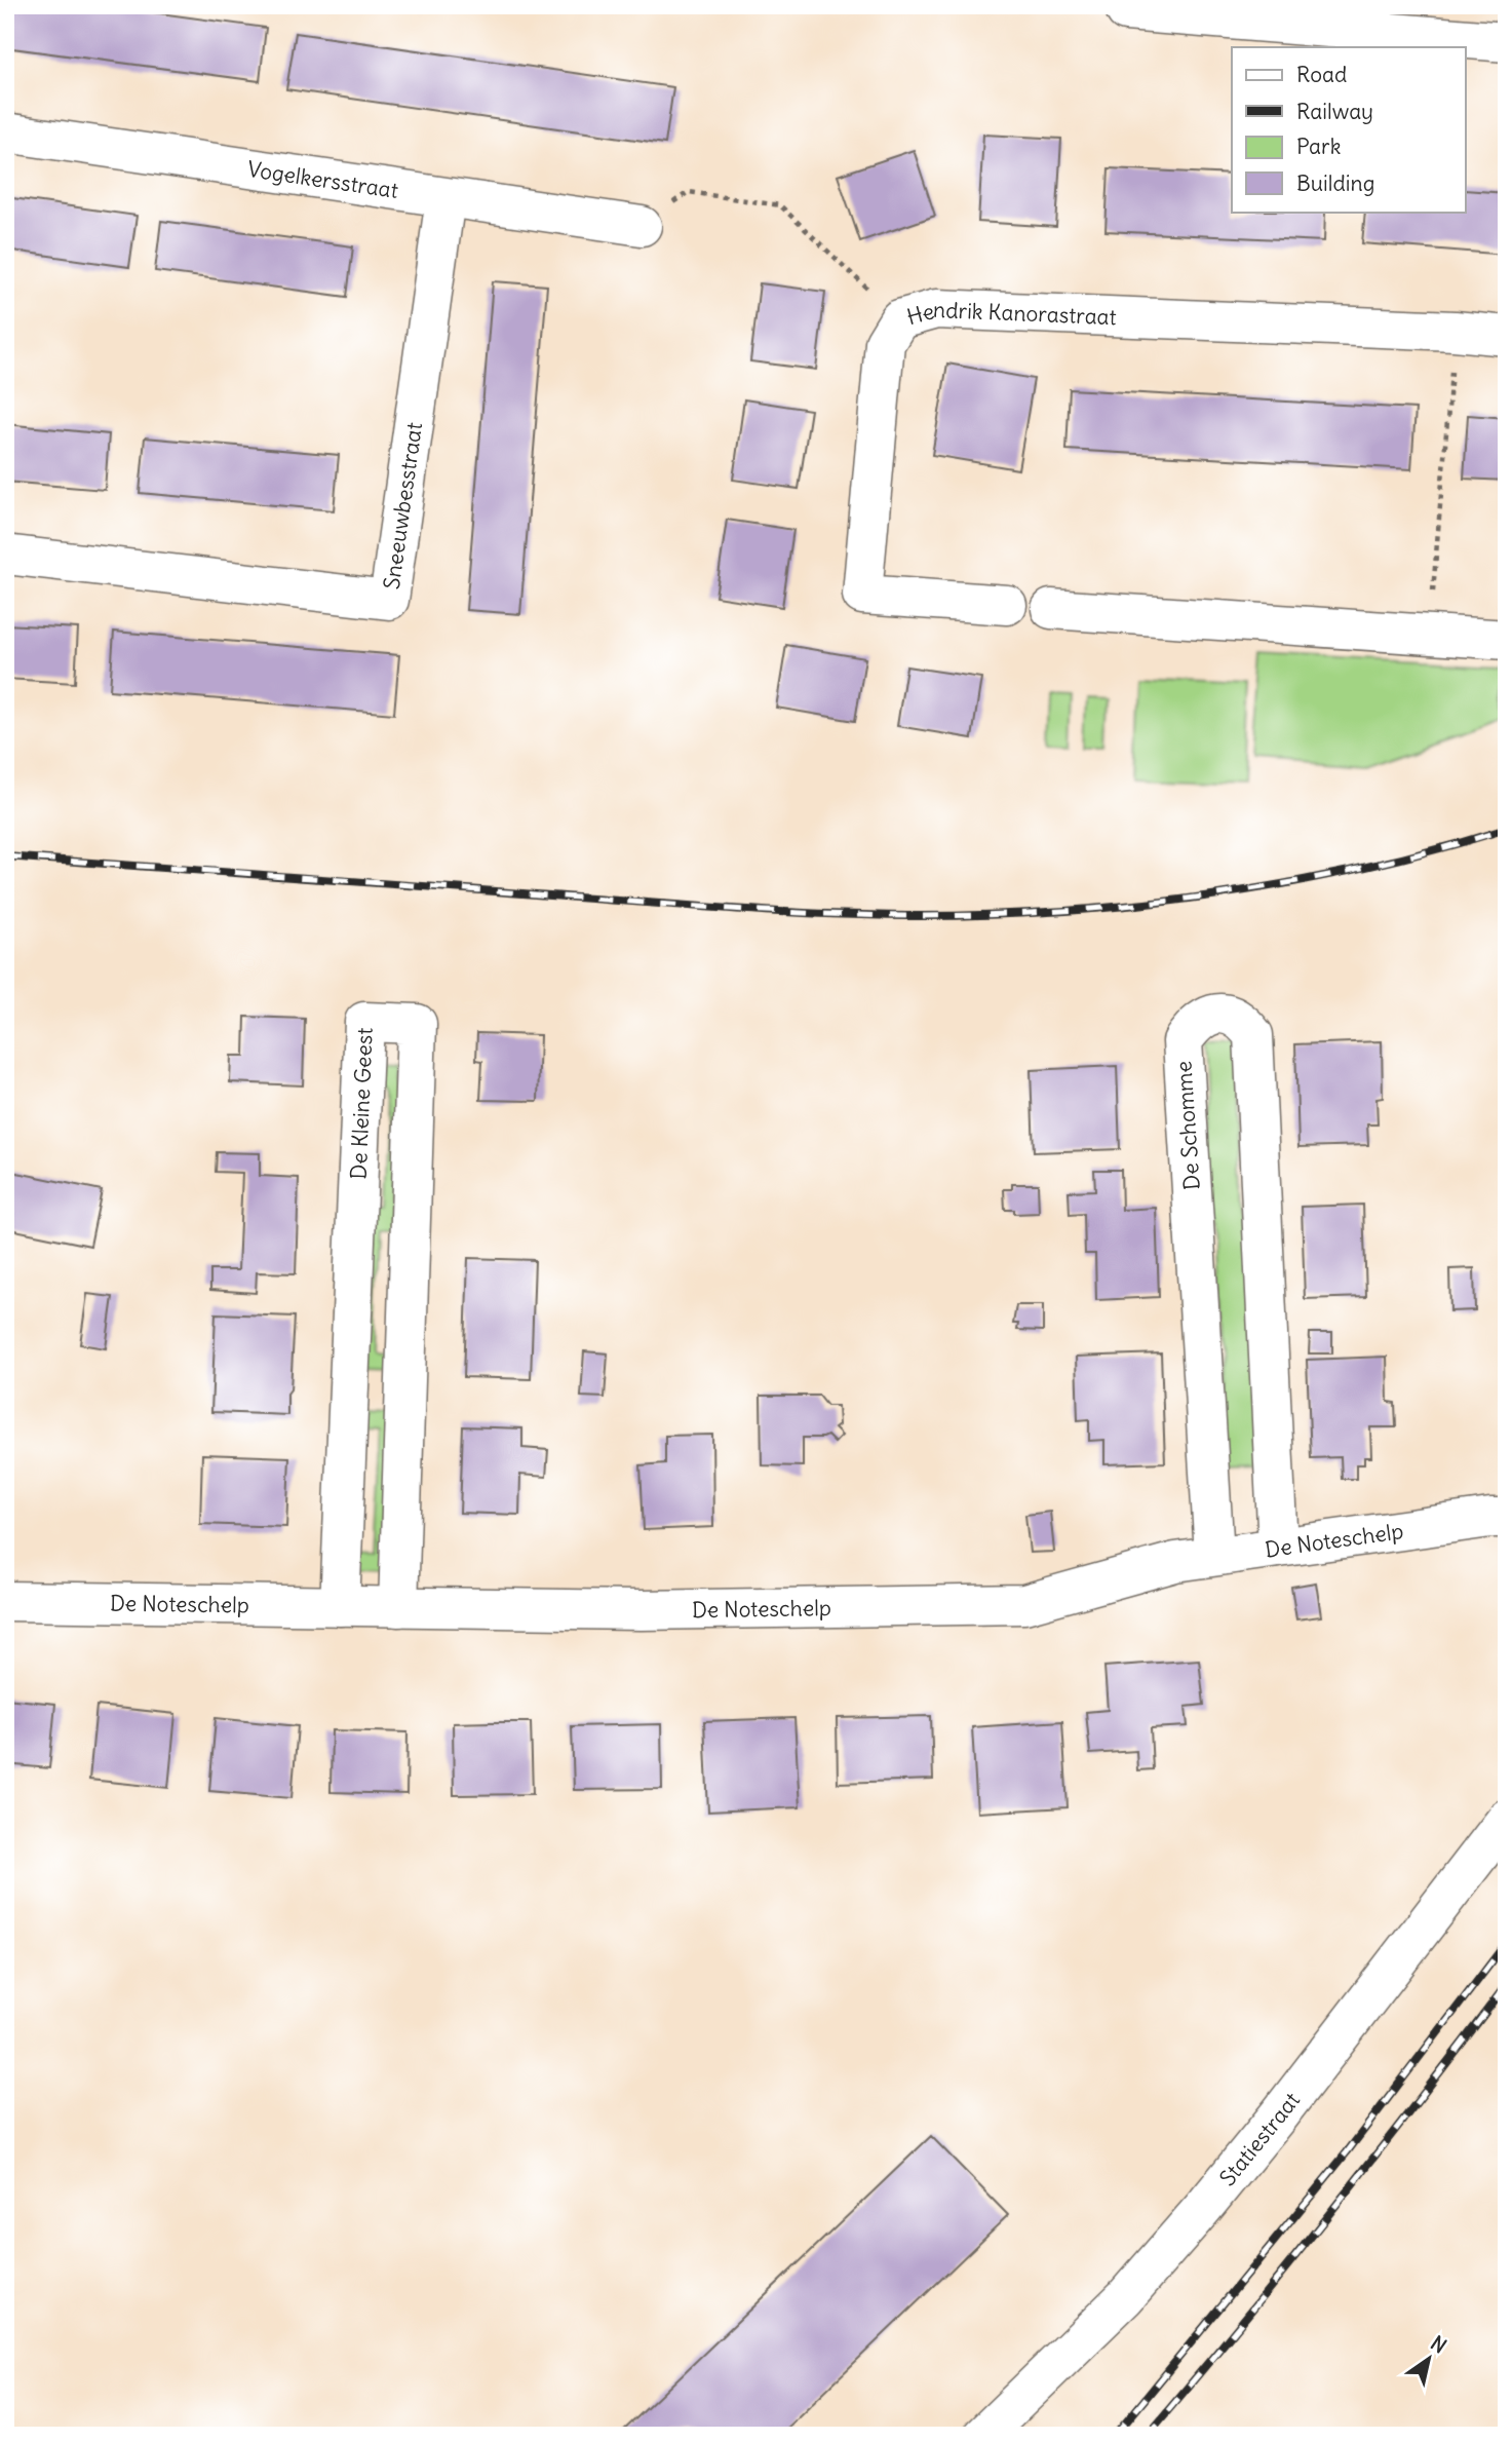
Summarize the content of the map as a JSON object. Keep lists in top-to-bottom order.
{
  "streets": {
    "street": [
      "Vogelkersstraat",
      "Hendrik Kanorastraat",
      "Sneeuwbesstraat",
      "De Kleine Geest",
      "De Schomme",
      "De Noteschelp",
      "Statiestraat"
    ]
  },
  "crossings": [
    ["Vogelkersstraat", "Sneeuwbesstraat"],
    ["De Kleine Geest", "De Noteschelp"],
    ["De Schomme", "De Noteschelp"]
  ],
  "legend": [
    "Road",
    "Railway",
    "Park",
    "Building"
  ],
  "north": "top right"
}
